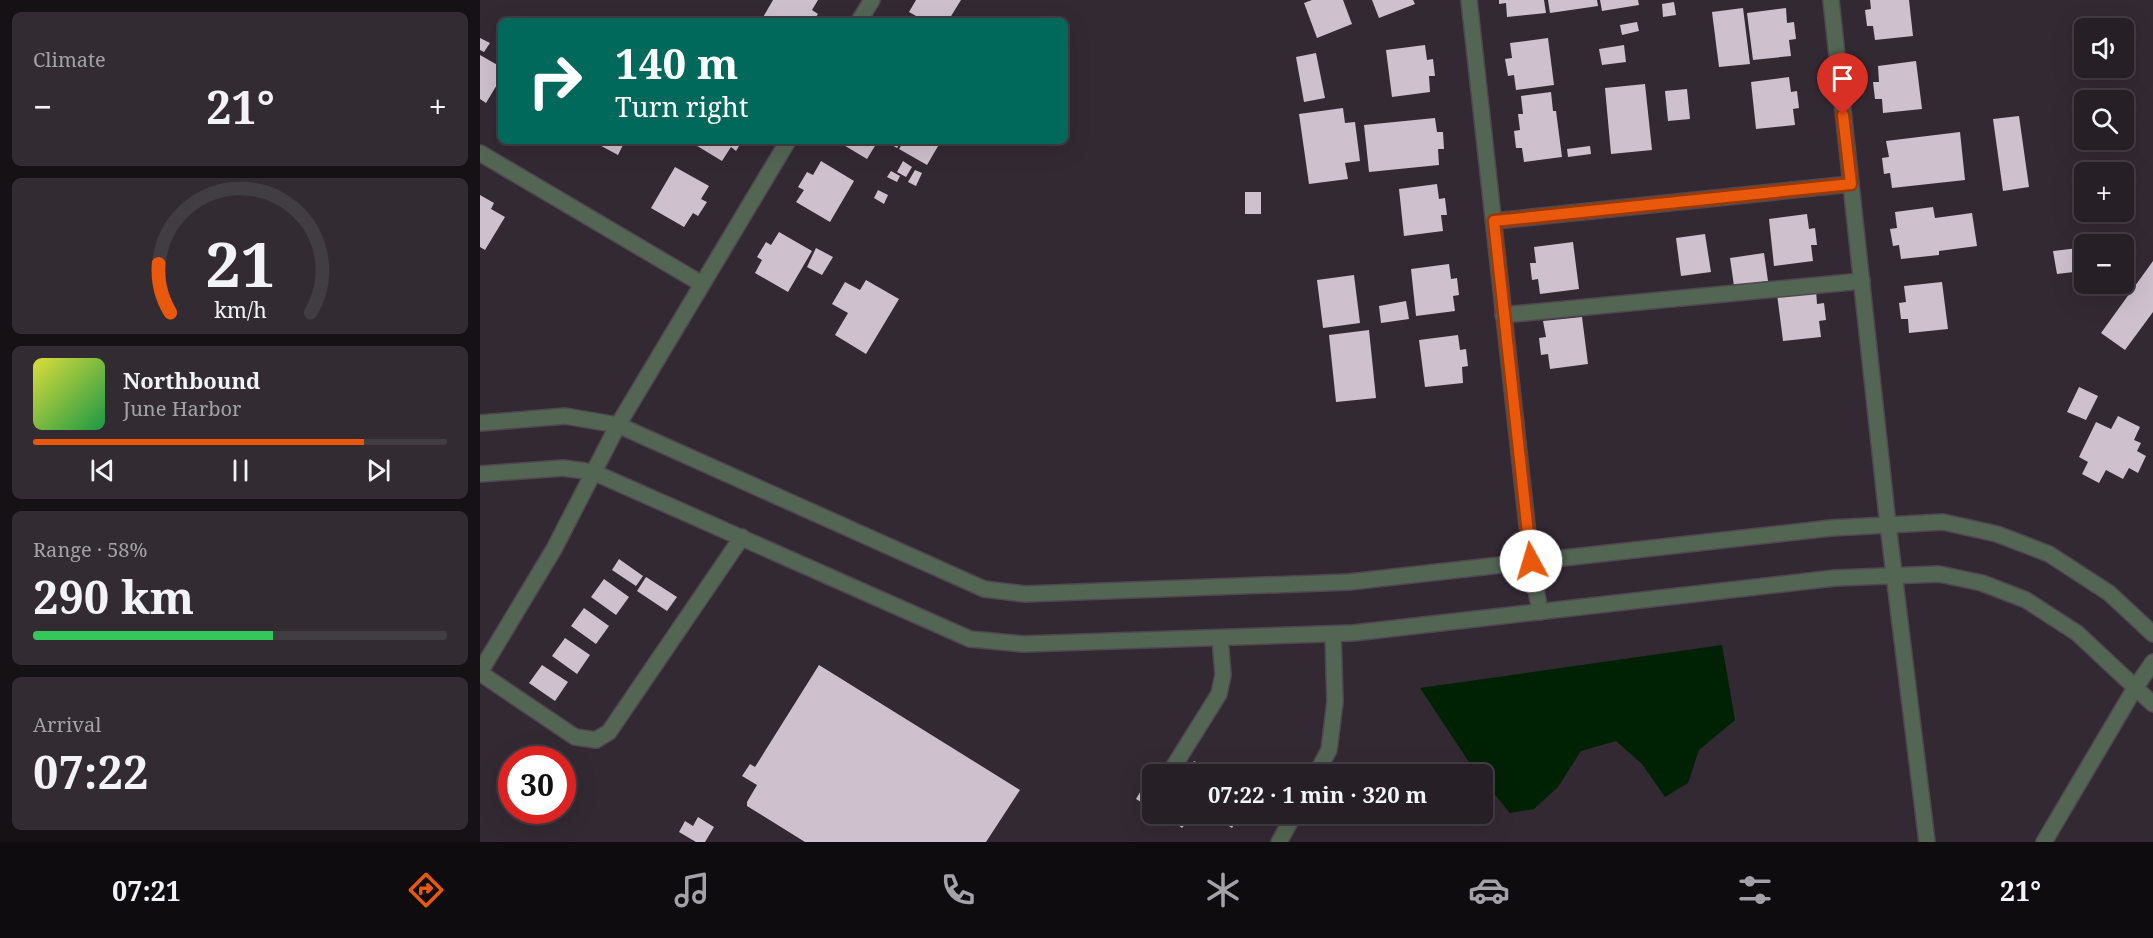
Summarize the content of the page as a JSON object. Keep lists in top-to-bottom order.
{
  "page": {
    "tile": [
      "Climate",
      ["Range · 58%", "290 km"],
      ["Arrival", "07:22"]
    ],
    "map_buttons": ["+", "−"],
    "turn": ["140 m", "Turn right"],
    "heat": ["−", "21°", "+"],
    "song": ["Northbound", "June Harbor"],
    "limit": "30",
    "trip": "07:22 · 1 min · 320 m",
    "tabs": ["07:21", "21°"],
    "gauge": ["21", "km/h"]
  }
}
